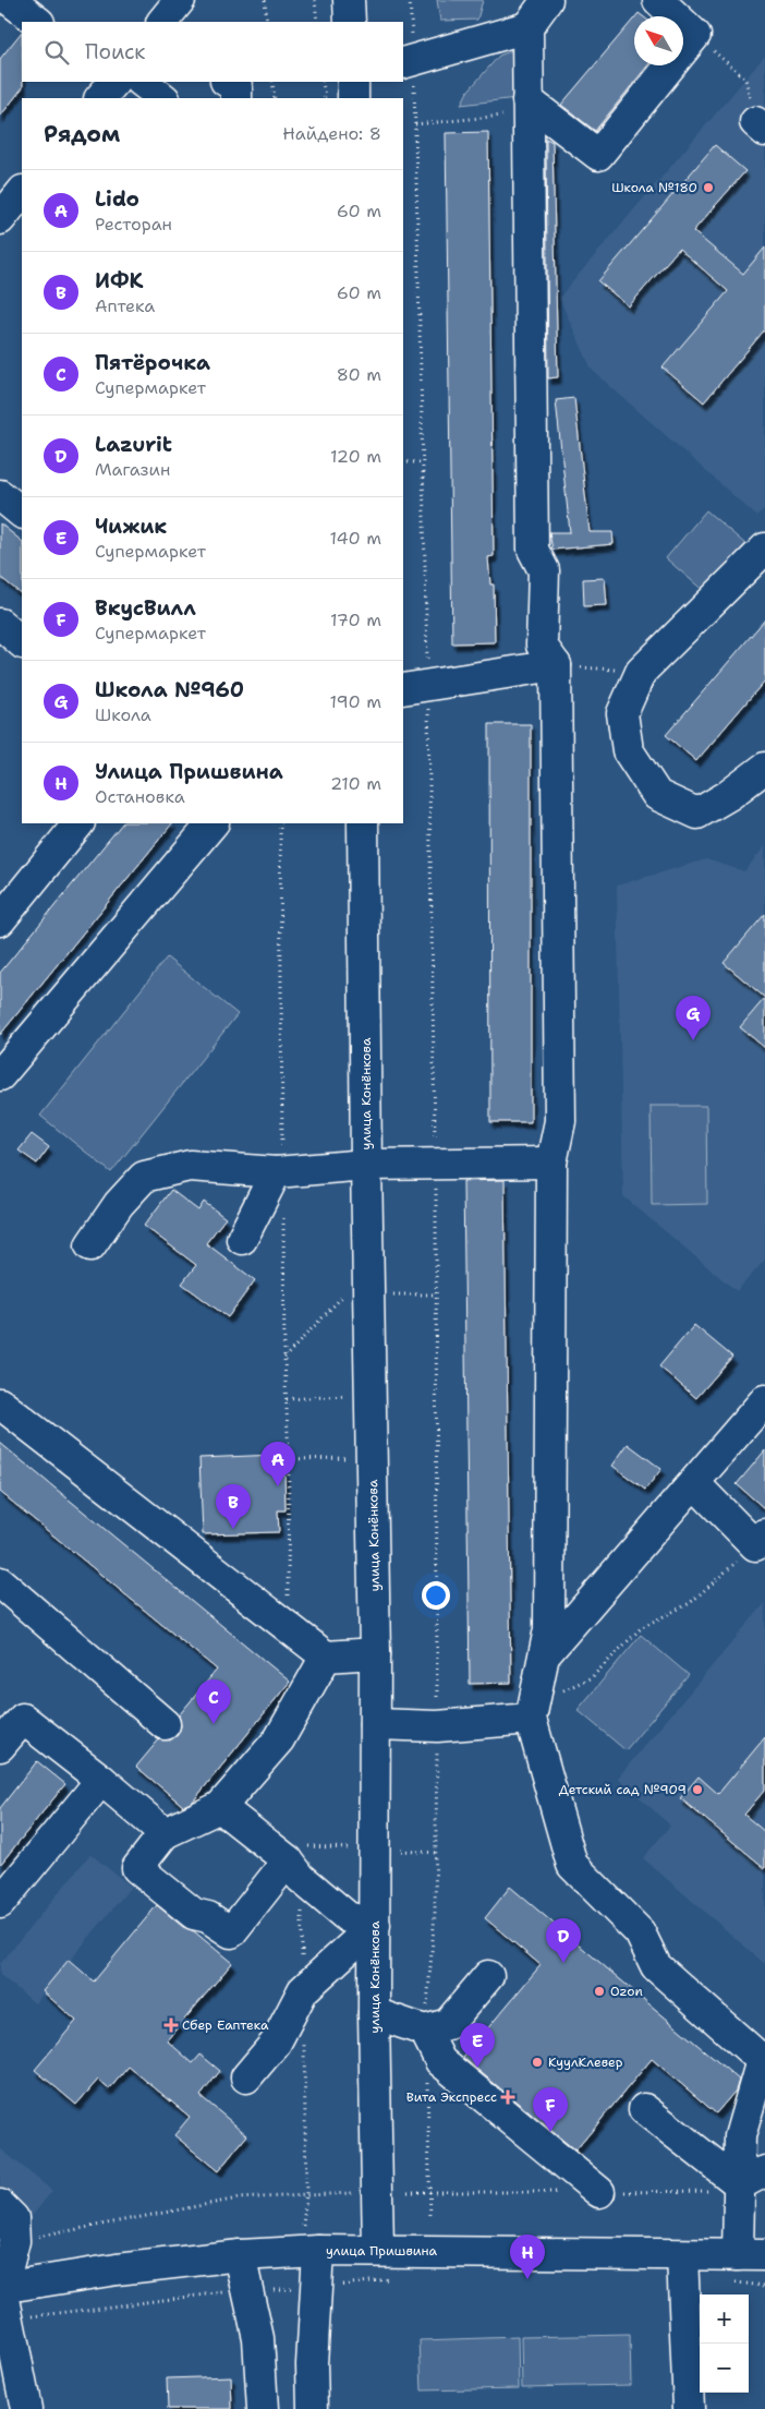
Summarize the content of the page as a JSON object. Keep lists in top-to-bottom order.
{
  "streets": {
    "street": ["улица Конёнкова", "улица Пришвина"]
  },
  "crossings": [
    ["улица Конёнкова", "улица Пришвина"]
  ],
  "places": {
    "other": [
      "Школа №180",
      "Детский сад №909",
      "Ozon",
      "КуулКлевер"
    ],
    "health": ["Сбер Еаптека", "Вита Экспресс"]
  },
  "north": "top left",
  "page": {
    "search": "Поиск",
    "heading": ["Рядом", "Найдено: 8"],
    "list": [
      {
        "mark": "A",
        "name": "Lido",
        "note": "Ресторан",
        "value": "60 m"
      },
      {
        "mark": "B",
        "name": "ИФК",
        "note": "Аптека",
        "value": "60 m"
      },
      {
        "mark": "C",
        "name": "Пятёрочка",
        "note": "Супермаркет",
        "value": "80 m"
      },
      {
        "mark": "D",
        "name": "Lazurit",
        "note": "Магазин",
        "value": "120 m"
      },
      {
        "mark": "E",
        "name": "Чижик",
        "note": "Супермаркет",
        "value": "140 m"
      },
      {
        "mark": "F",
        "name": "ВкусВилл",
        "note": "Супермаркет",
        "value": "170 m"
      },
      {
        "mark": "G",
        "name": "Школа №960",
        "note": "Школа",
        "value": "190 m"
      },
      {
        "mark": "H",
        "name": "Улица Пришвина",
        "note": "Остановка",
        "value": "210 m"
      }
    ],
    "pins": [
      "G",
      "A",
      "B",
      "C",
      "D",
      "E",
      "F",
      "H"
    ],
    "map_buttons": ["+", "−"]
  }
}
